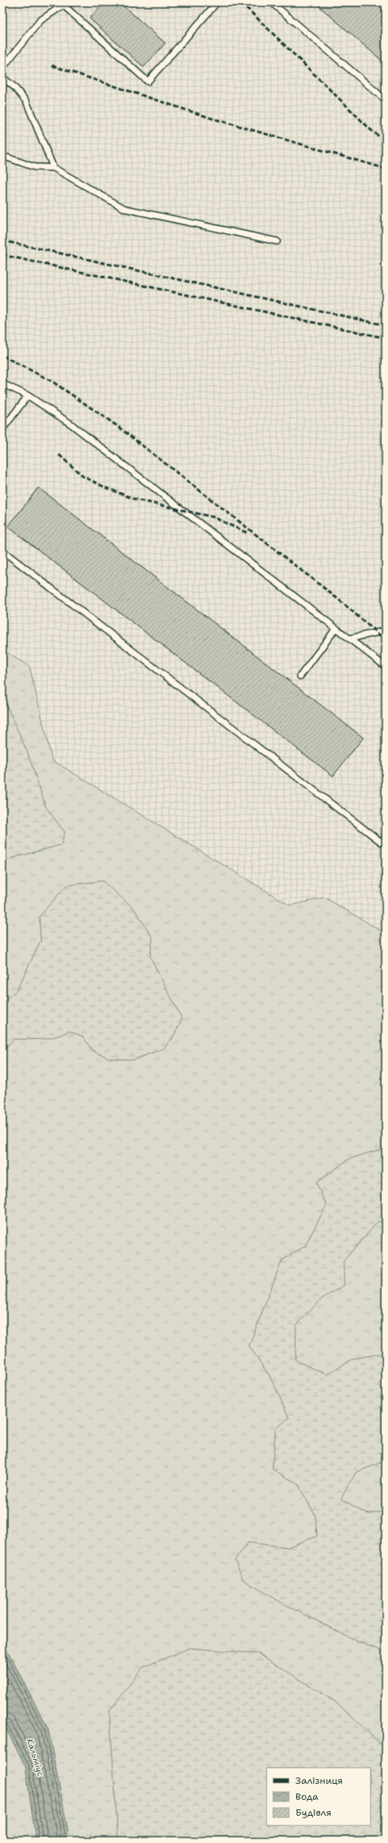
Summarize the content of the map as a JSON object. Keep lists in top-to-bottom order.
{
  "water": ["Кальміус"],
  "legend": ["Залізниця", "Вода", "Будівля"]
}
